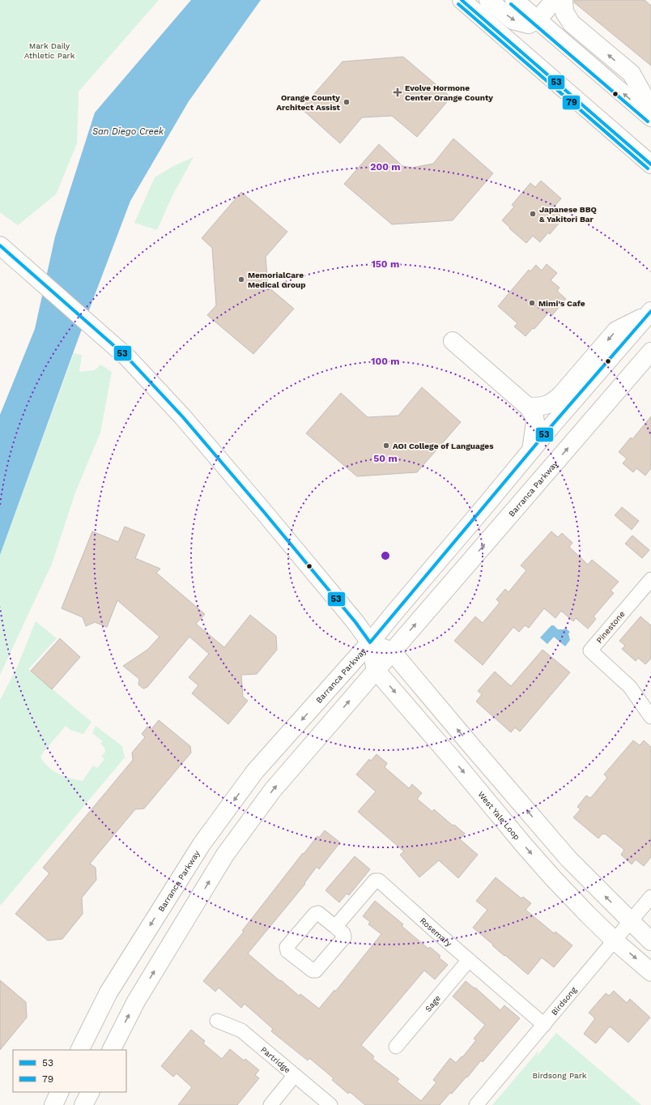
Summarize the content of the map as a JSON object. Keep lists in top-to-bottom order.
{
  "streets": {
    "main road": ["Barranca Parkway", "West Yale Loop"],
    "street": [
      "Pinestone",
      "Rosemary",
      "Birdsong",
      "Sage",
      "Partridge"
    ]
  },
  "crossings": [
    ["Barranca Parkway", "West Yale Loop"],
    ["West Yale Loop", "Birdsong"],
    ["Rosemary", "Birdsong"],
    ["Rosemary", "Sage"]
  ],
  "water": ["San Diego Creek"],
  "parks": ["Mark Daily Athletic Park", "Birdsong Park"],
  "places": {
    "health": ["Evolve Hormone Center Orange County"],
    "other": [
      "Orange County Architect Assist",
      "Japanese BBQ & Yakitori Bar",
      "MemorialCare Medical Group",
      "Mimi's Cafe",
      "AOI College of Languages"
    ]
  },
  "lines": ["transit line 53", "transit line 79"],
  "legend": ["53", "79"],
  "rings": [
    "200 m",
    "150 m",
    "100 m",
    "50 m"
  ]
}
